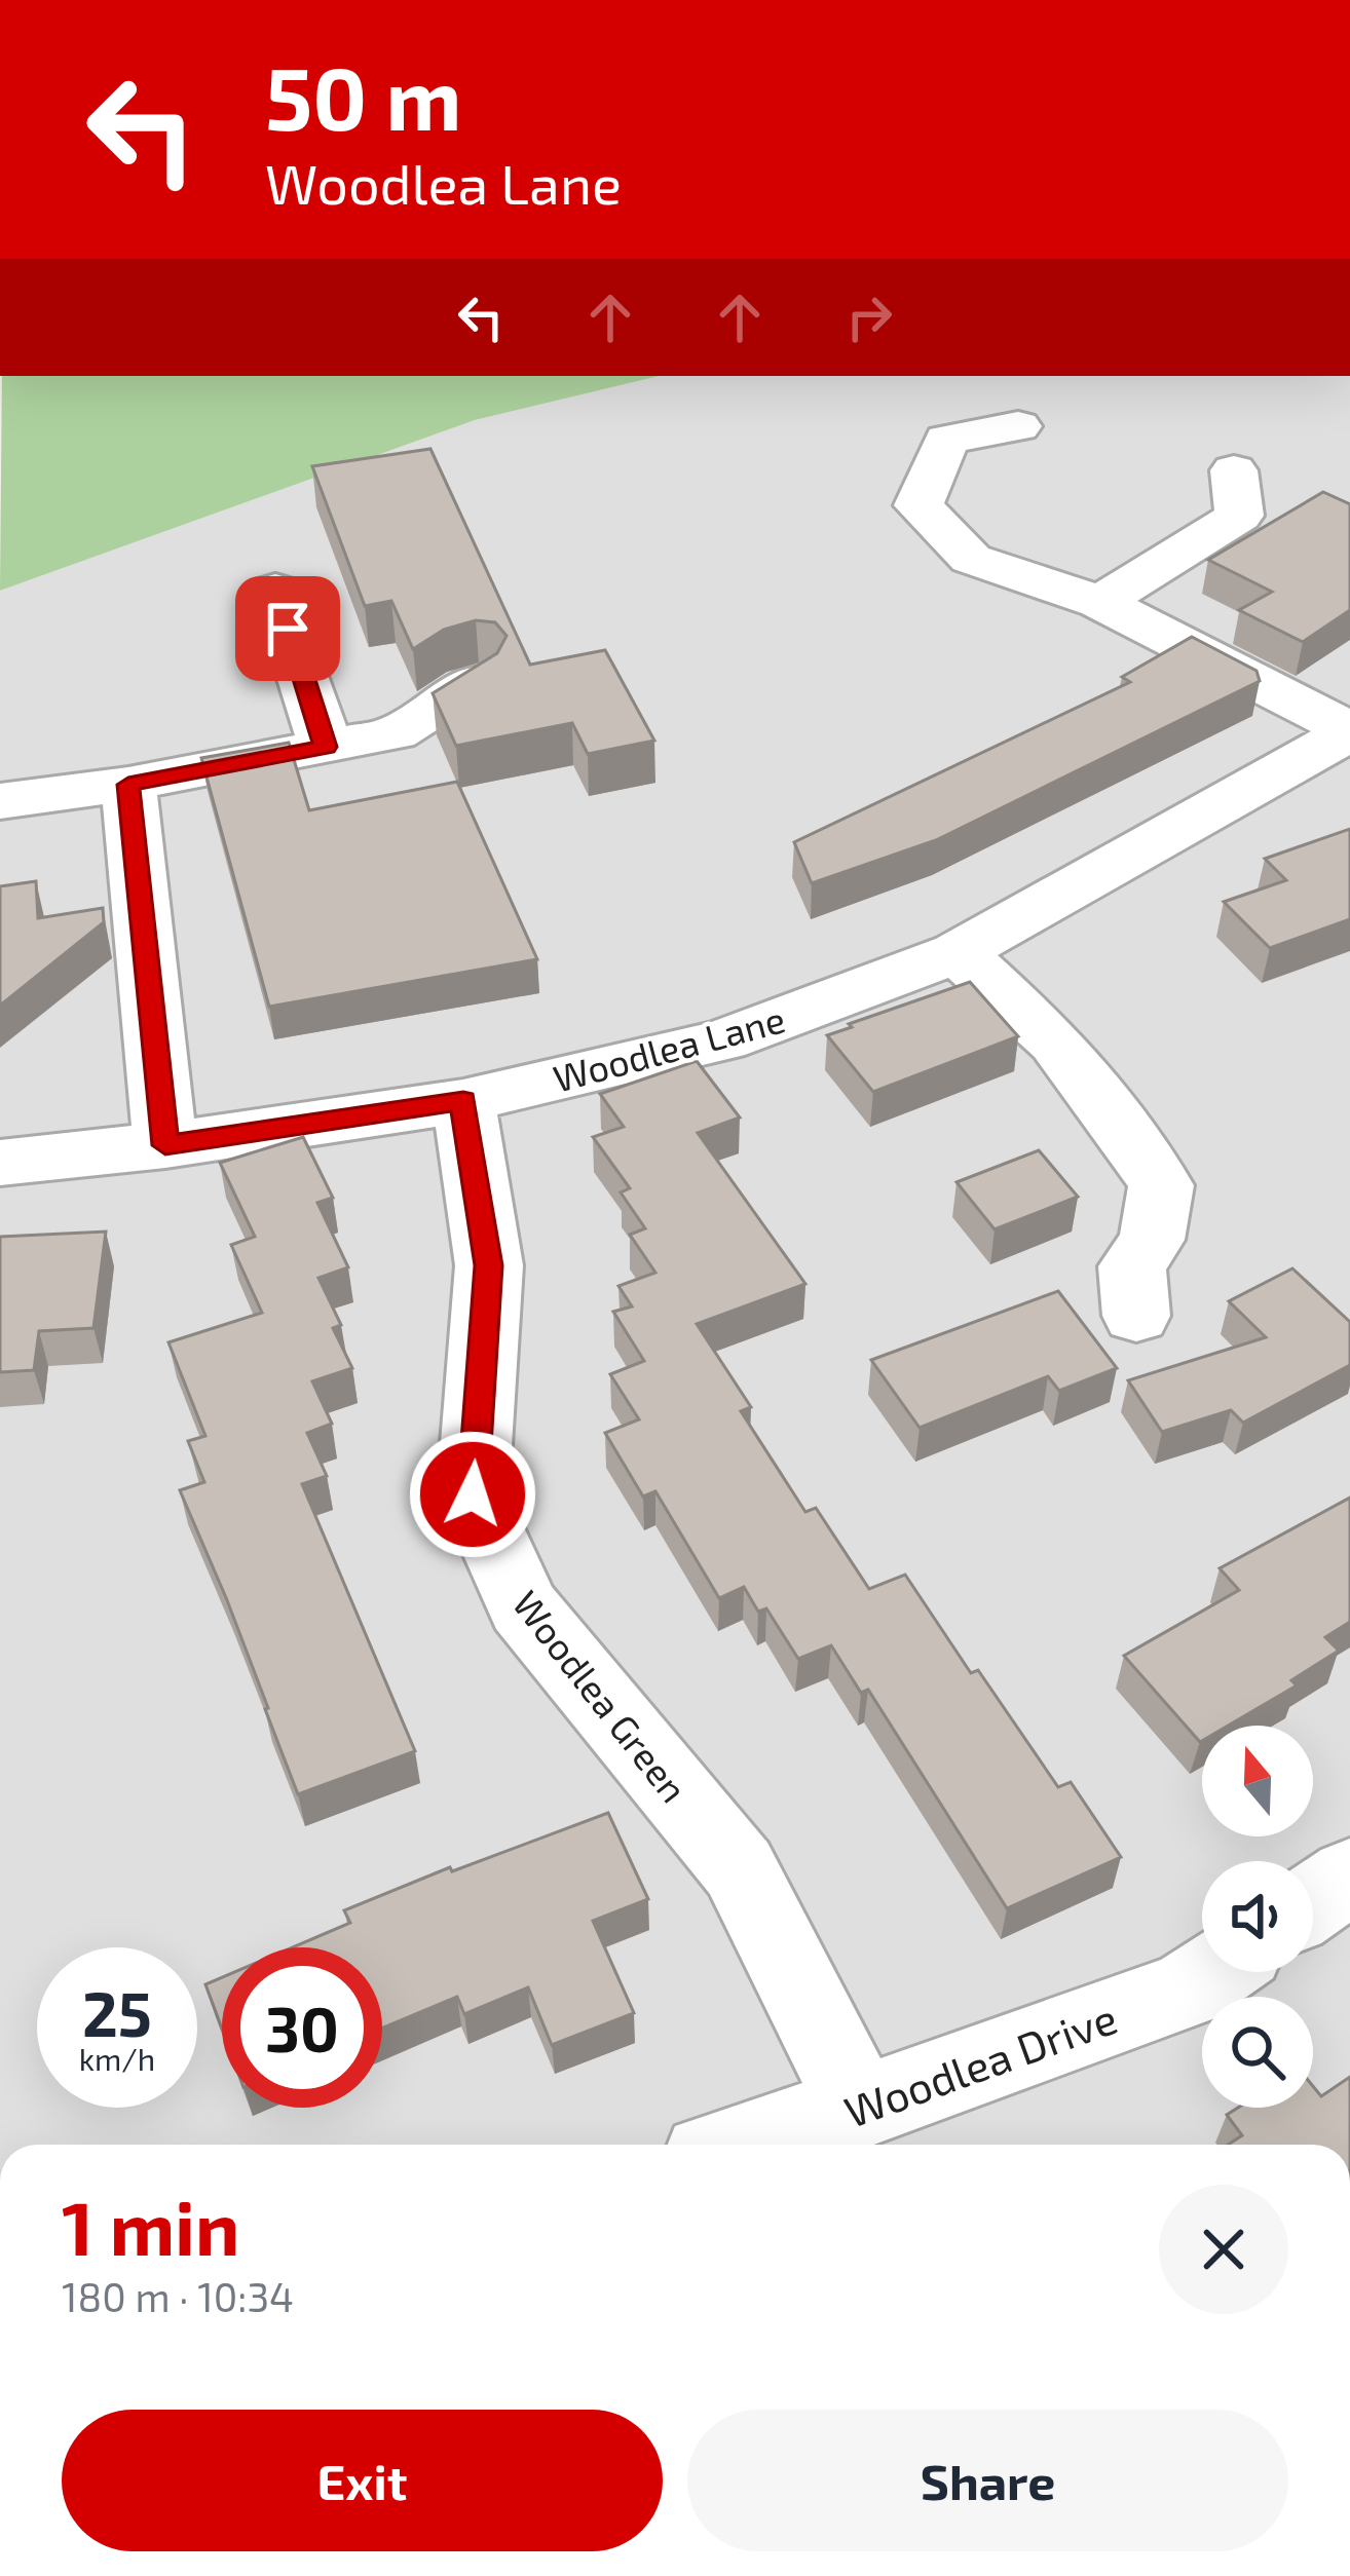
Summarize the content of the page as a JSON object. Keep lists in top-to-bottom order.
{
  "streets": {
    "street": ["Woodlea Lane", "Woodlea Green", "Woodlea Drive"]
  },
  "crossings": [
    ["Woodlea Lane", "Woodlea Green"],
    ["Woodlea Green", "Woodlea Drive"]
  ],
  "north": "top",
  "page": {
    "turn": ["50 m", "Woodlea Lane"],
    "speed": "25 km/h",
    "limit": "30",
    "heading": ["1 min", "180 m · 10:34"],
    "buttons": ["Exit", "Share"]
  }
}
